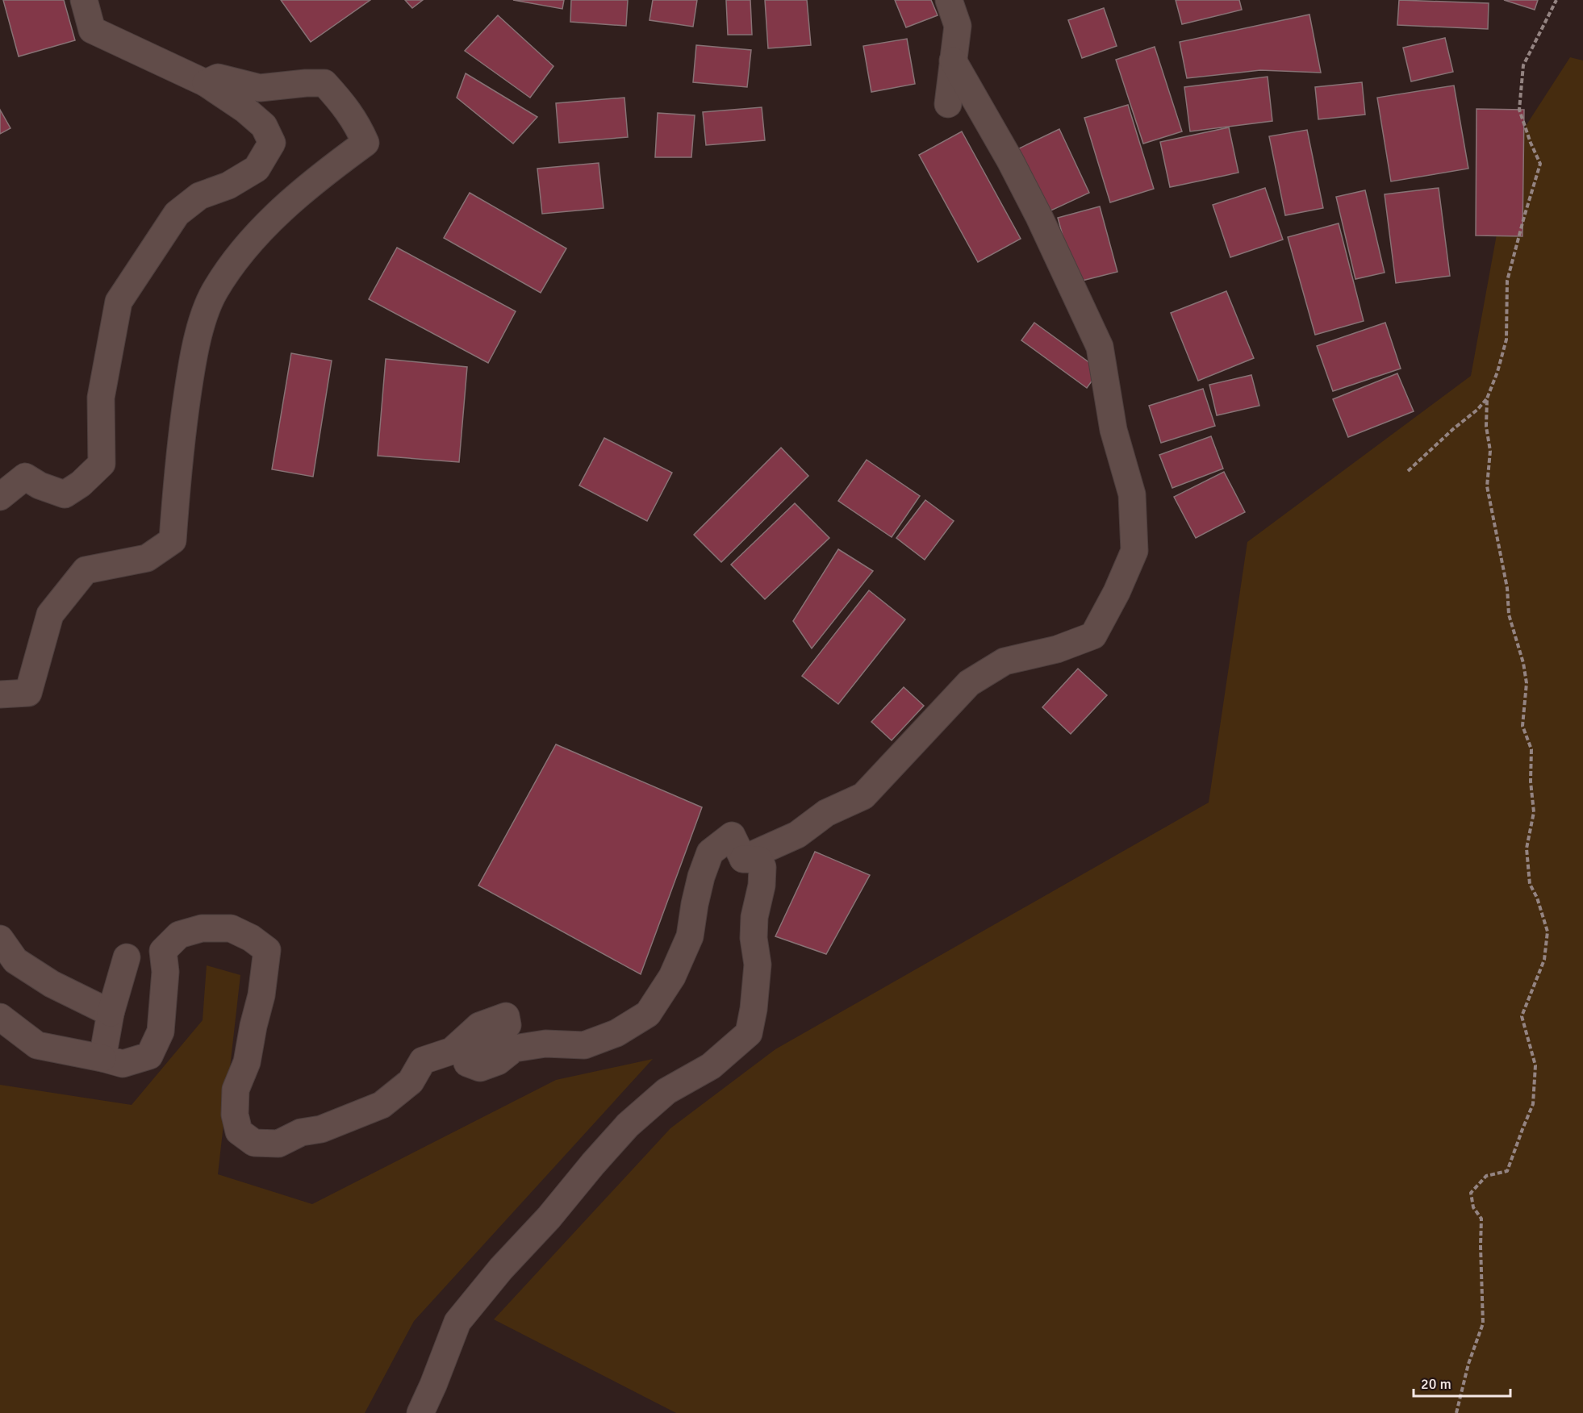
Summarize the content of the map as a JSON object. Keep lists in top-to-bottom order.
{
  "scale_bar": "20 m"
}
